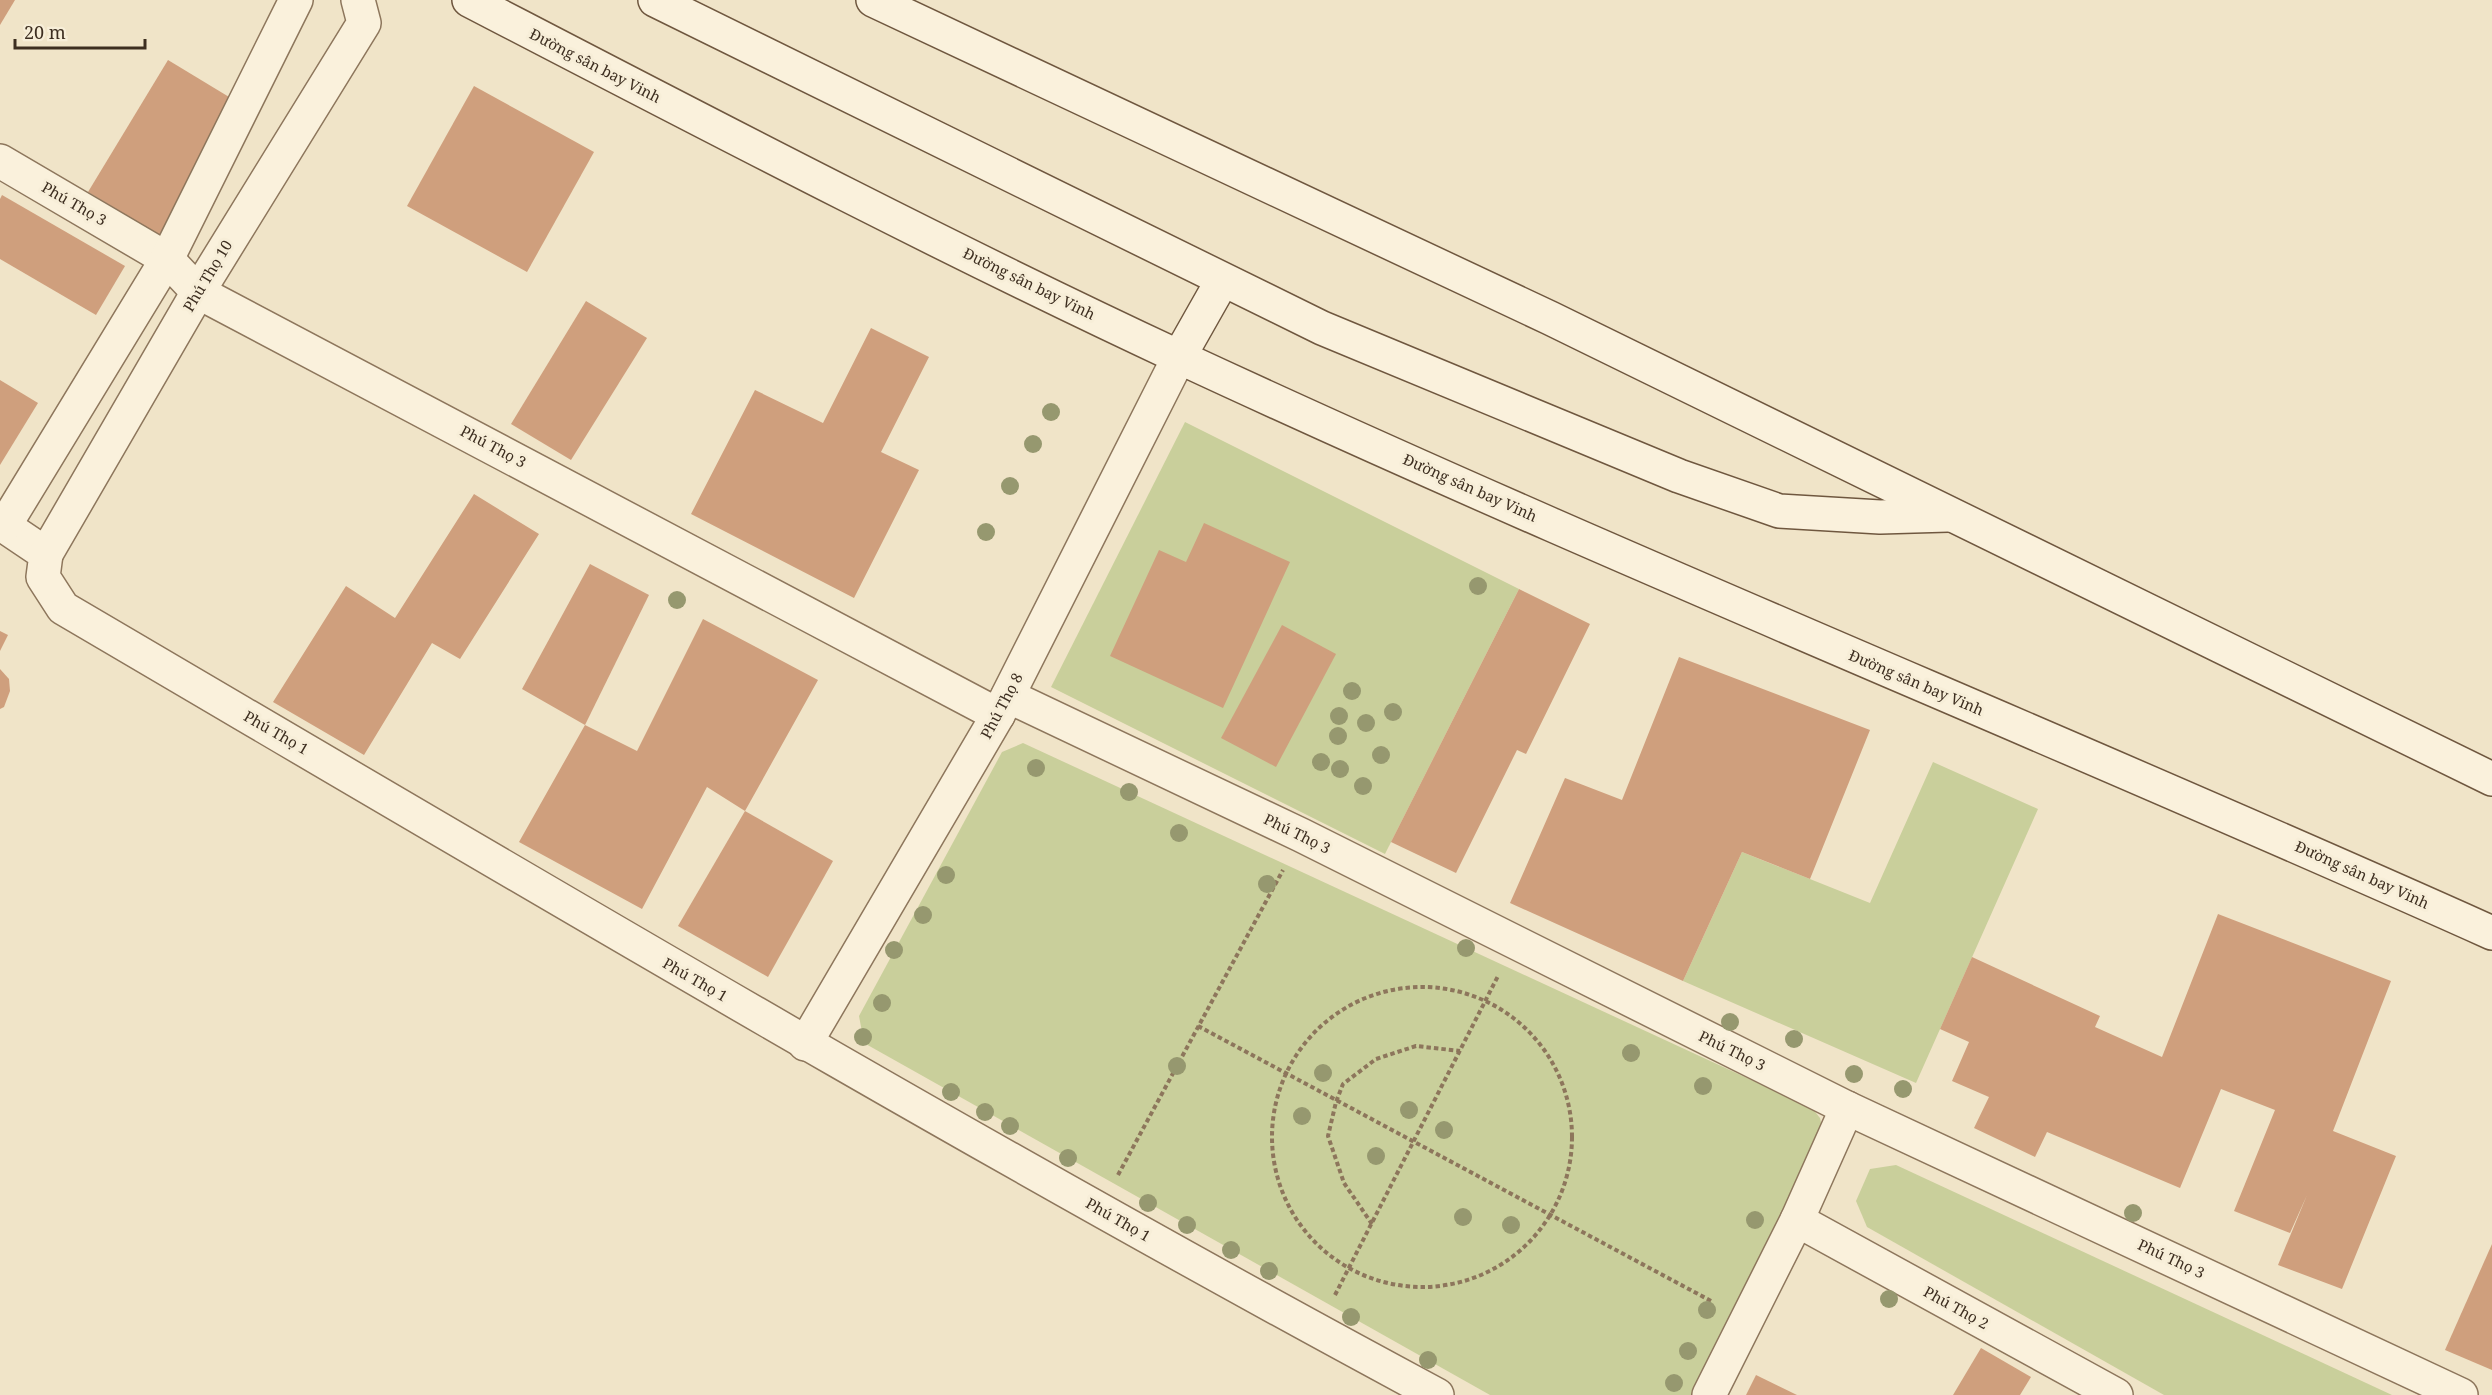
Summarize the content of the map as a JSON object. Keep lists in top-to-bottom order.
{
  "streets": {
    "street": [
      "Đường sân bay Vinh",
      "Phú Thọ 3",
      "Phú Thọ 10",
      "Phú Thọ 8",
      "Phú Thọ 1",
      "Phú Thọ 2"
    ]
  },
  "crossings": [
    ["Đường sân bay Vinh", "Phú Thọ 8"],
    ["Phú Thọ 3", "Phú Thọ 10"],
    ["Phú Thọ 3", "Phú Thọ 8"],
    ["Phú Thọ 10", "Phú Thọ 1"],
    ["Phú Thọ 8", "Phú Thọ 1"]
  ],
  "scale_bar": "20 m"
}
